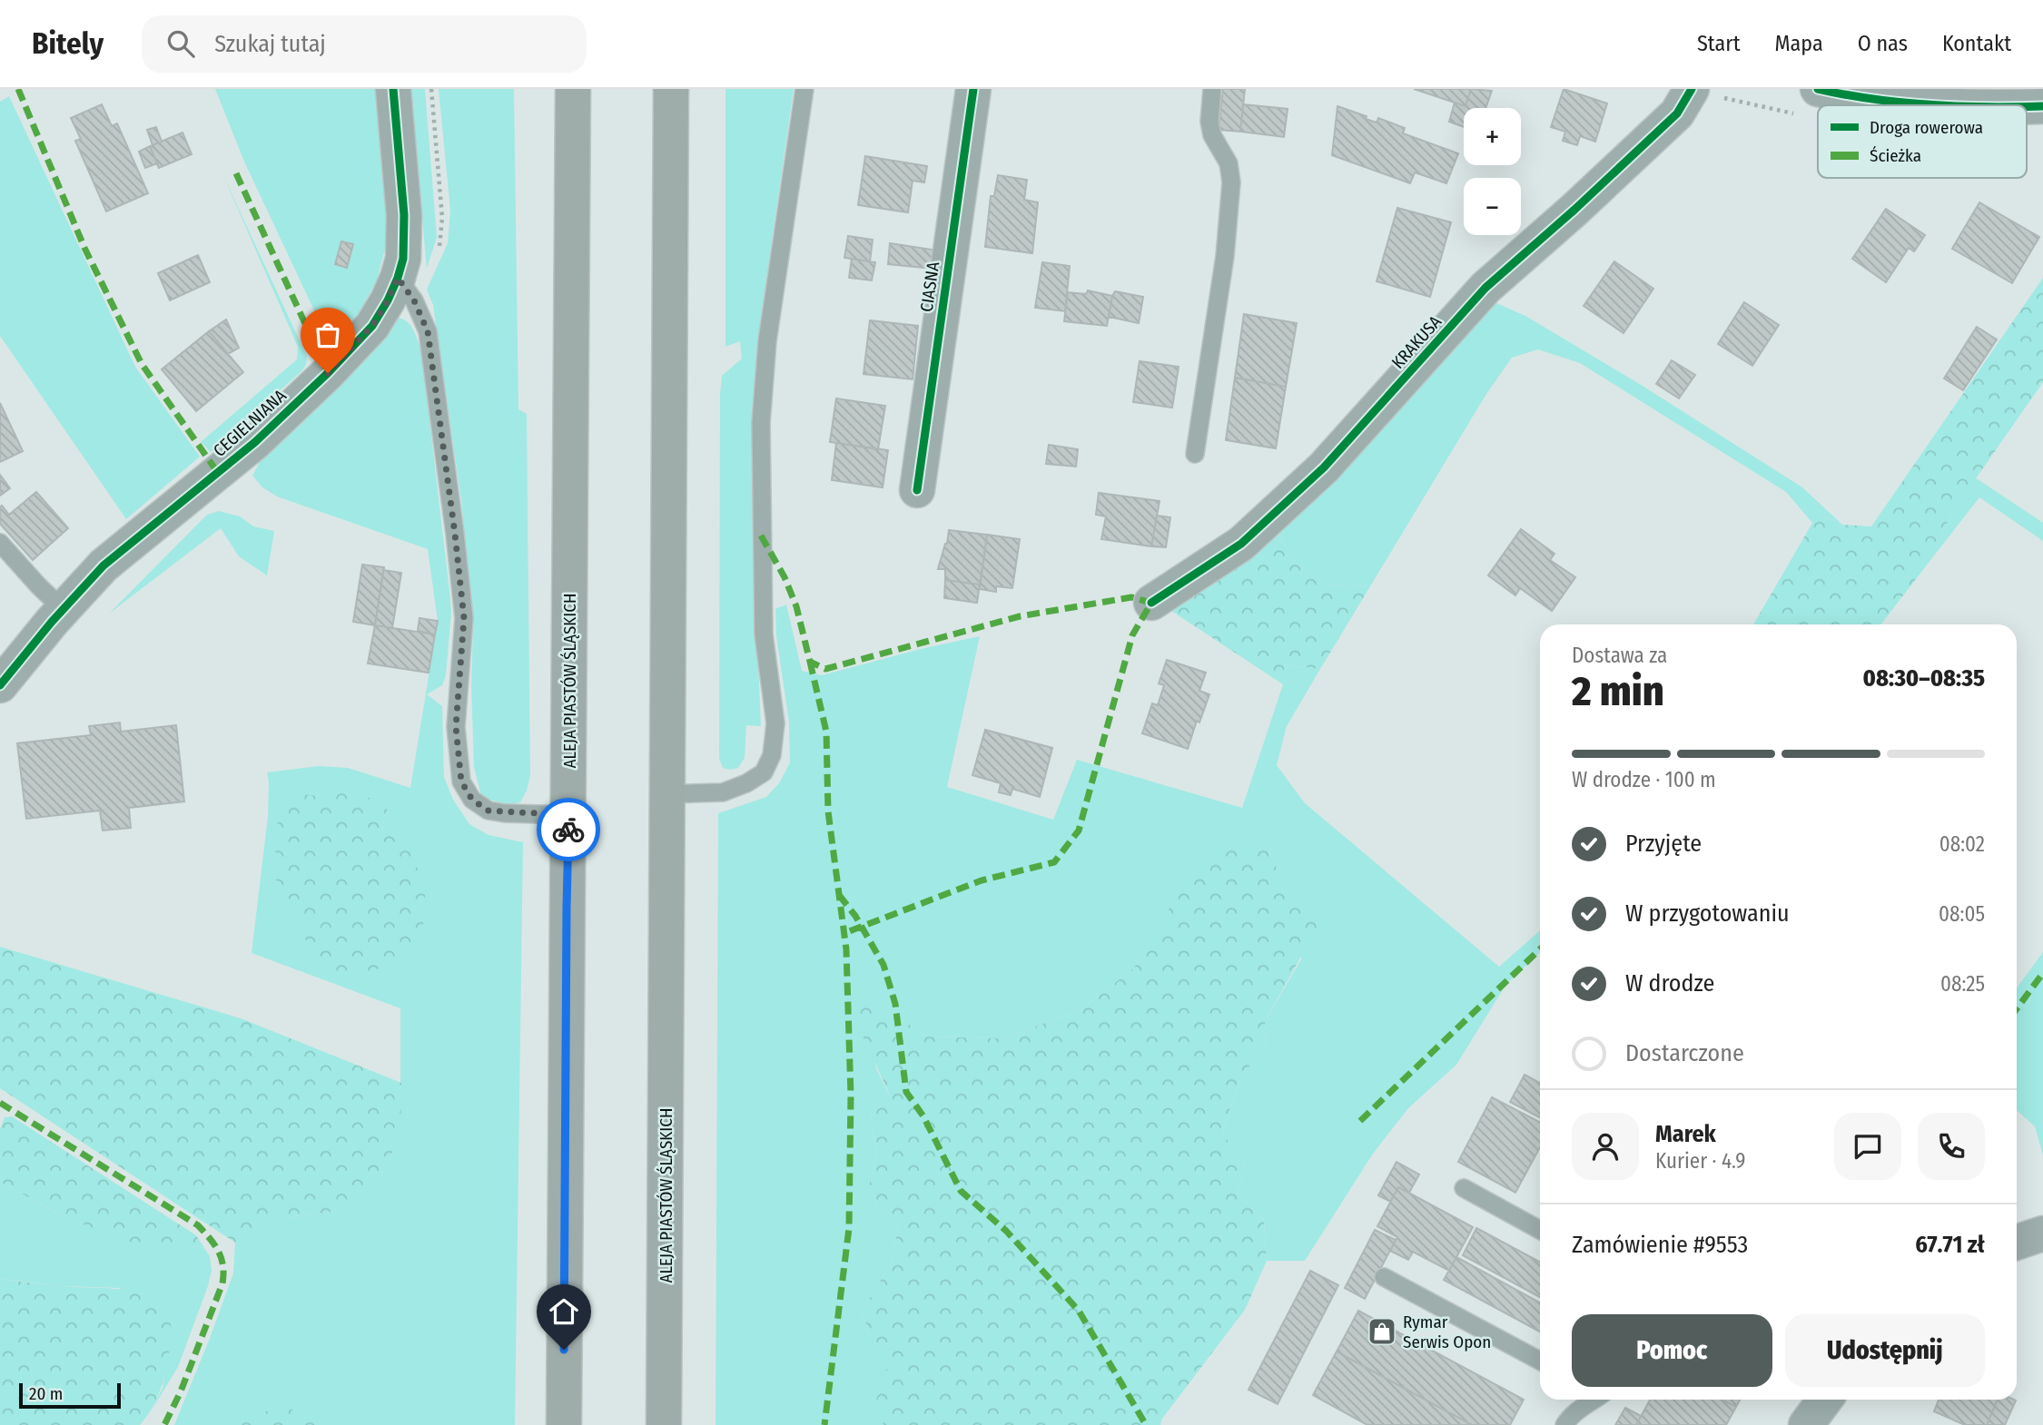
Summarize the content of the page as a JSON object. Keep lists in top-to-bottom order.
{
  "streets": {
    "highway": ["ALEJA PIASTÓW ŚLĄSKICH"],
    "street": ["CIASNA", "KRAKUSA", "CEGIELNIANA"]
  },
  "places": {
    "shop": ["Rymar Serwis Opon"]
  },
  "legend": ["Droga rowerowa", "Ścieżka"],
  "scale_bar": "20 m",
  "page": {
    "header": "Bitely",
    "search": "Szukaj tutaj",
    "nav": [
      "Start",
      "Mapa",
      "O nas",
      "Kontakt"
    ],
    "map_buttons": ["+", "−"],
    "heading": ["2 min", "Dostawa za", "08:30–08:35"],
    "panel": [
      "Marek",
      "Kurier · 4.9",
      "Zamówienie #9553",
      "67.71 zł"
    ],
    "bar": "W drodze · 100 m",
    "list": [
      ["Przyjęte", "08:02"],
      ["W przygotowaniu", "08:05"],
      ["W drodze", "08:25"],
      "Dostarczone"
    ],
    "buttons": ["Pomoc", "Udostępnij"],
    "scale": "20 m"
  }
}
